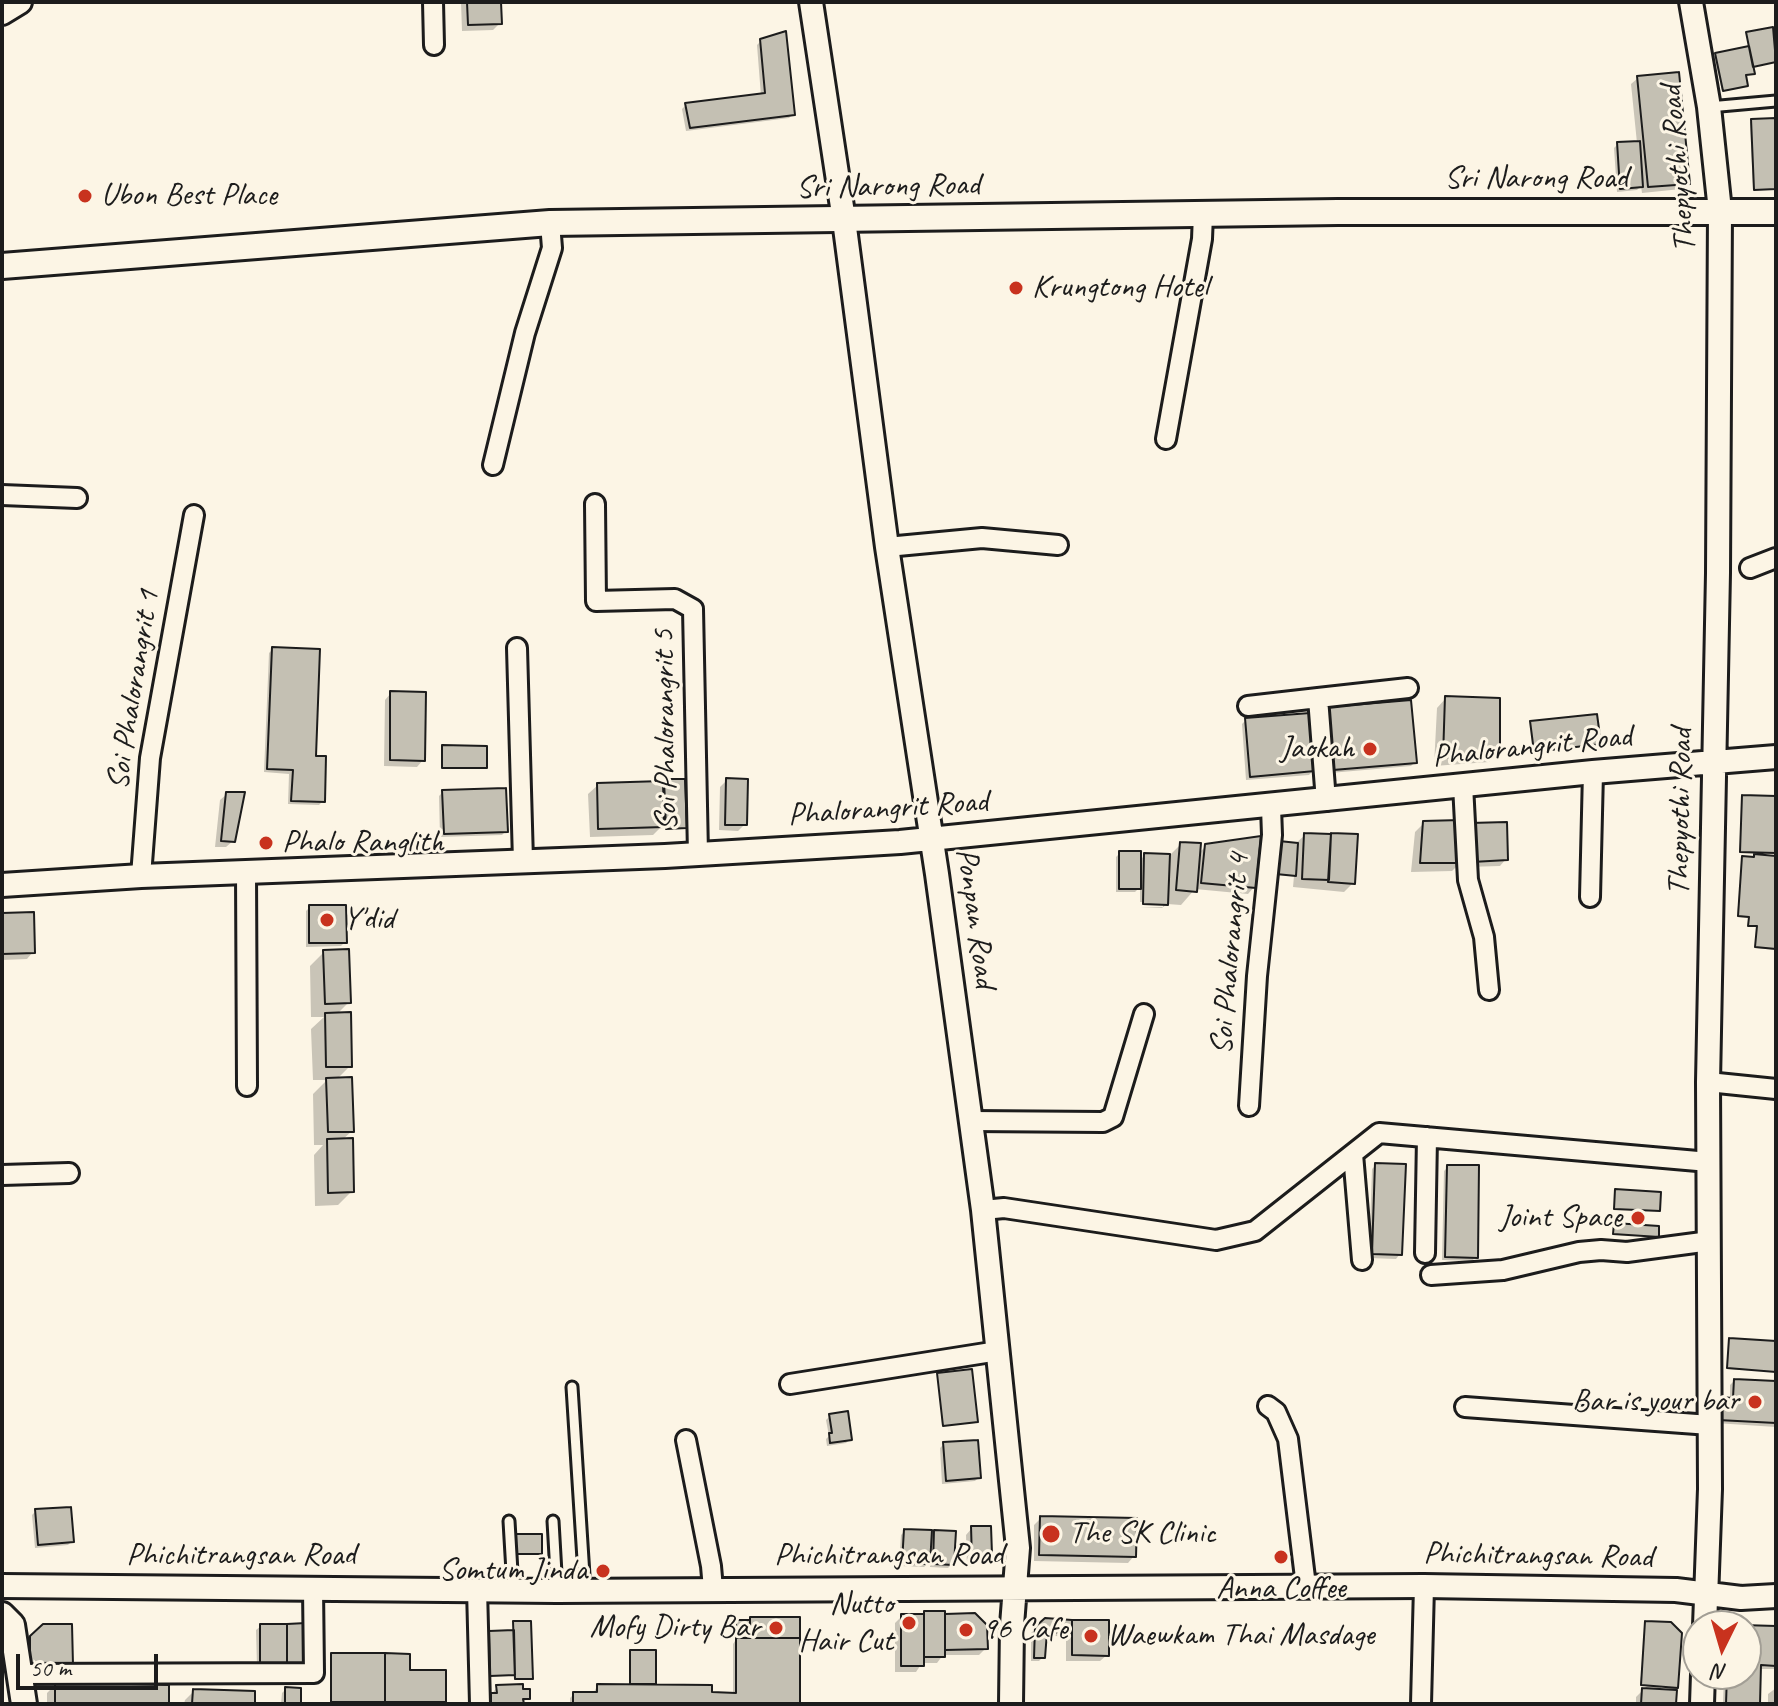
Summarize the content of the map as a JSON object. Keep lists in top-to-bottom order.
{
  "streets": {
    "main road": ["Sri Narong Road"],
    "street": [
      "Thepyothi Road",
      "Soi Phalorangrit 1",
      "Soi Phalorangrit 5",
      "Phalorangrit Road",
      "Ponpan Road",
      "Soi Phalorangrit 4",
      "Phichitrangsan Road"
    ]
  },
  "crossings": [
    ["Thepyothi Road", "Sri Narong Road"],
    ["Thepyothi Road", "Phalorangrit Road"],
    ["Thepyothi Road", "Phichitrangsan Road"],
    ["Sri Narong Road", "Ponpan Road"],
    ["Soi Phalorangrit 1", "Phalorangrit Road"],
    ["Soi Phalorangrit 5", "Phalorangrit Road"],
    ["Phalorangrit Road", "Ponpan Road"],
    ["Phalorangrit Road", "Soi Phalorangrit 4"],
    ["Ponpan Road", "Phichitrangsan Road"]
  ],
  "places": [
    "Ubon Best Place",
    "Krungtong Hotel",
    "Jaokah",
    "Phalo Ranglith",
    "Y'did",
    "Joint Space",
    "Bar is your bar",
    "The SK Clinic",
    "Anna Coffee",
    "Somtum Jinda",
    "Nutto Hair Cut",
    "Mofy Dirty Bar",
    "96 Cafe",
    "Waewkam Thai Masdage"
  ],
  "scale_bar": "50 m",
  "north": "bottom"
}
